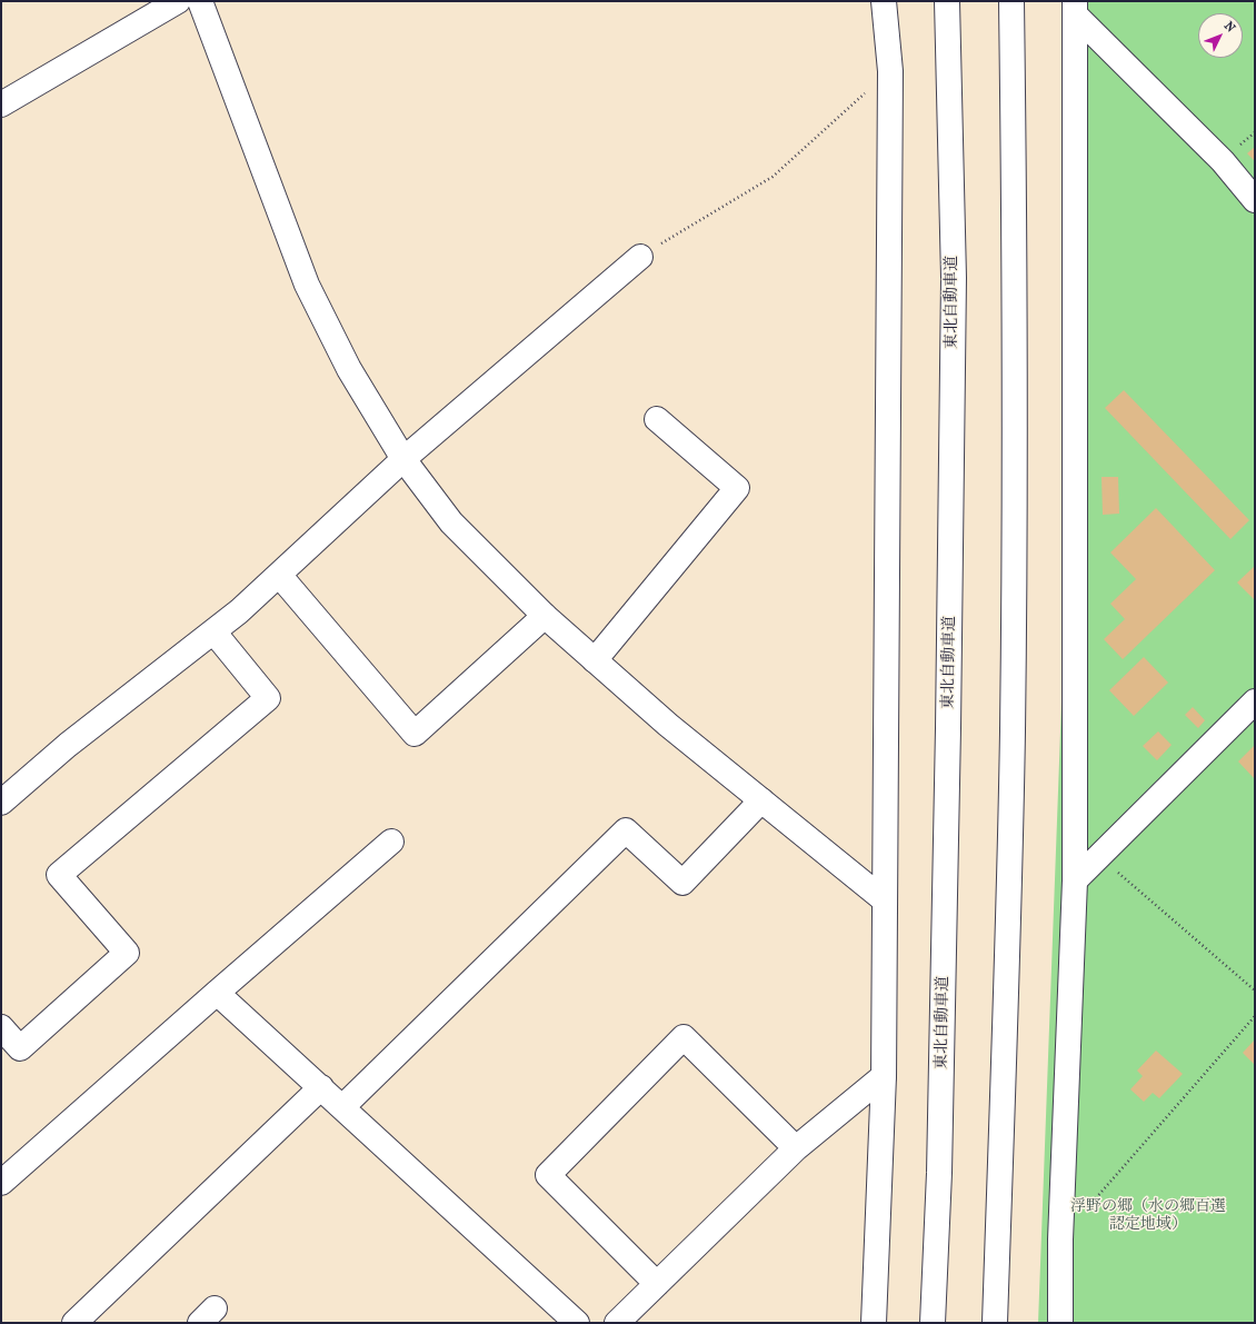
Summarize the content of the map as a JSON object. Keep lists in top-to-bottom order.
{
  "streets": {
    "main road": ["東北自動車道"]
  },
  "parks": ["浮野の郷（水の郷百選 認定地域）"],
  "north": "top right"
}
